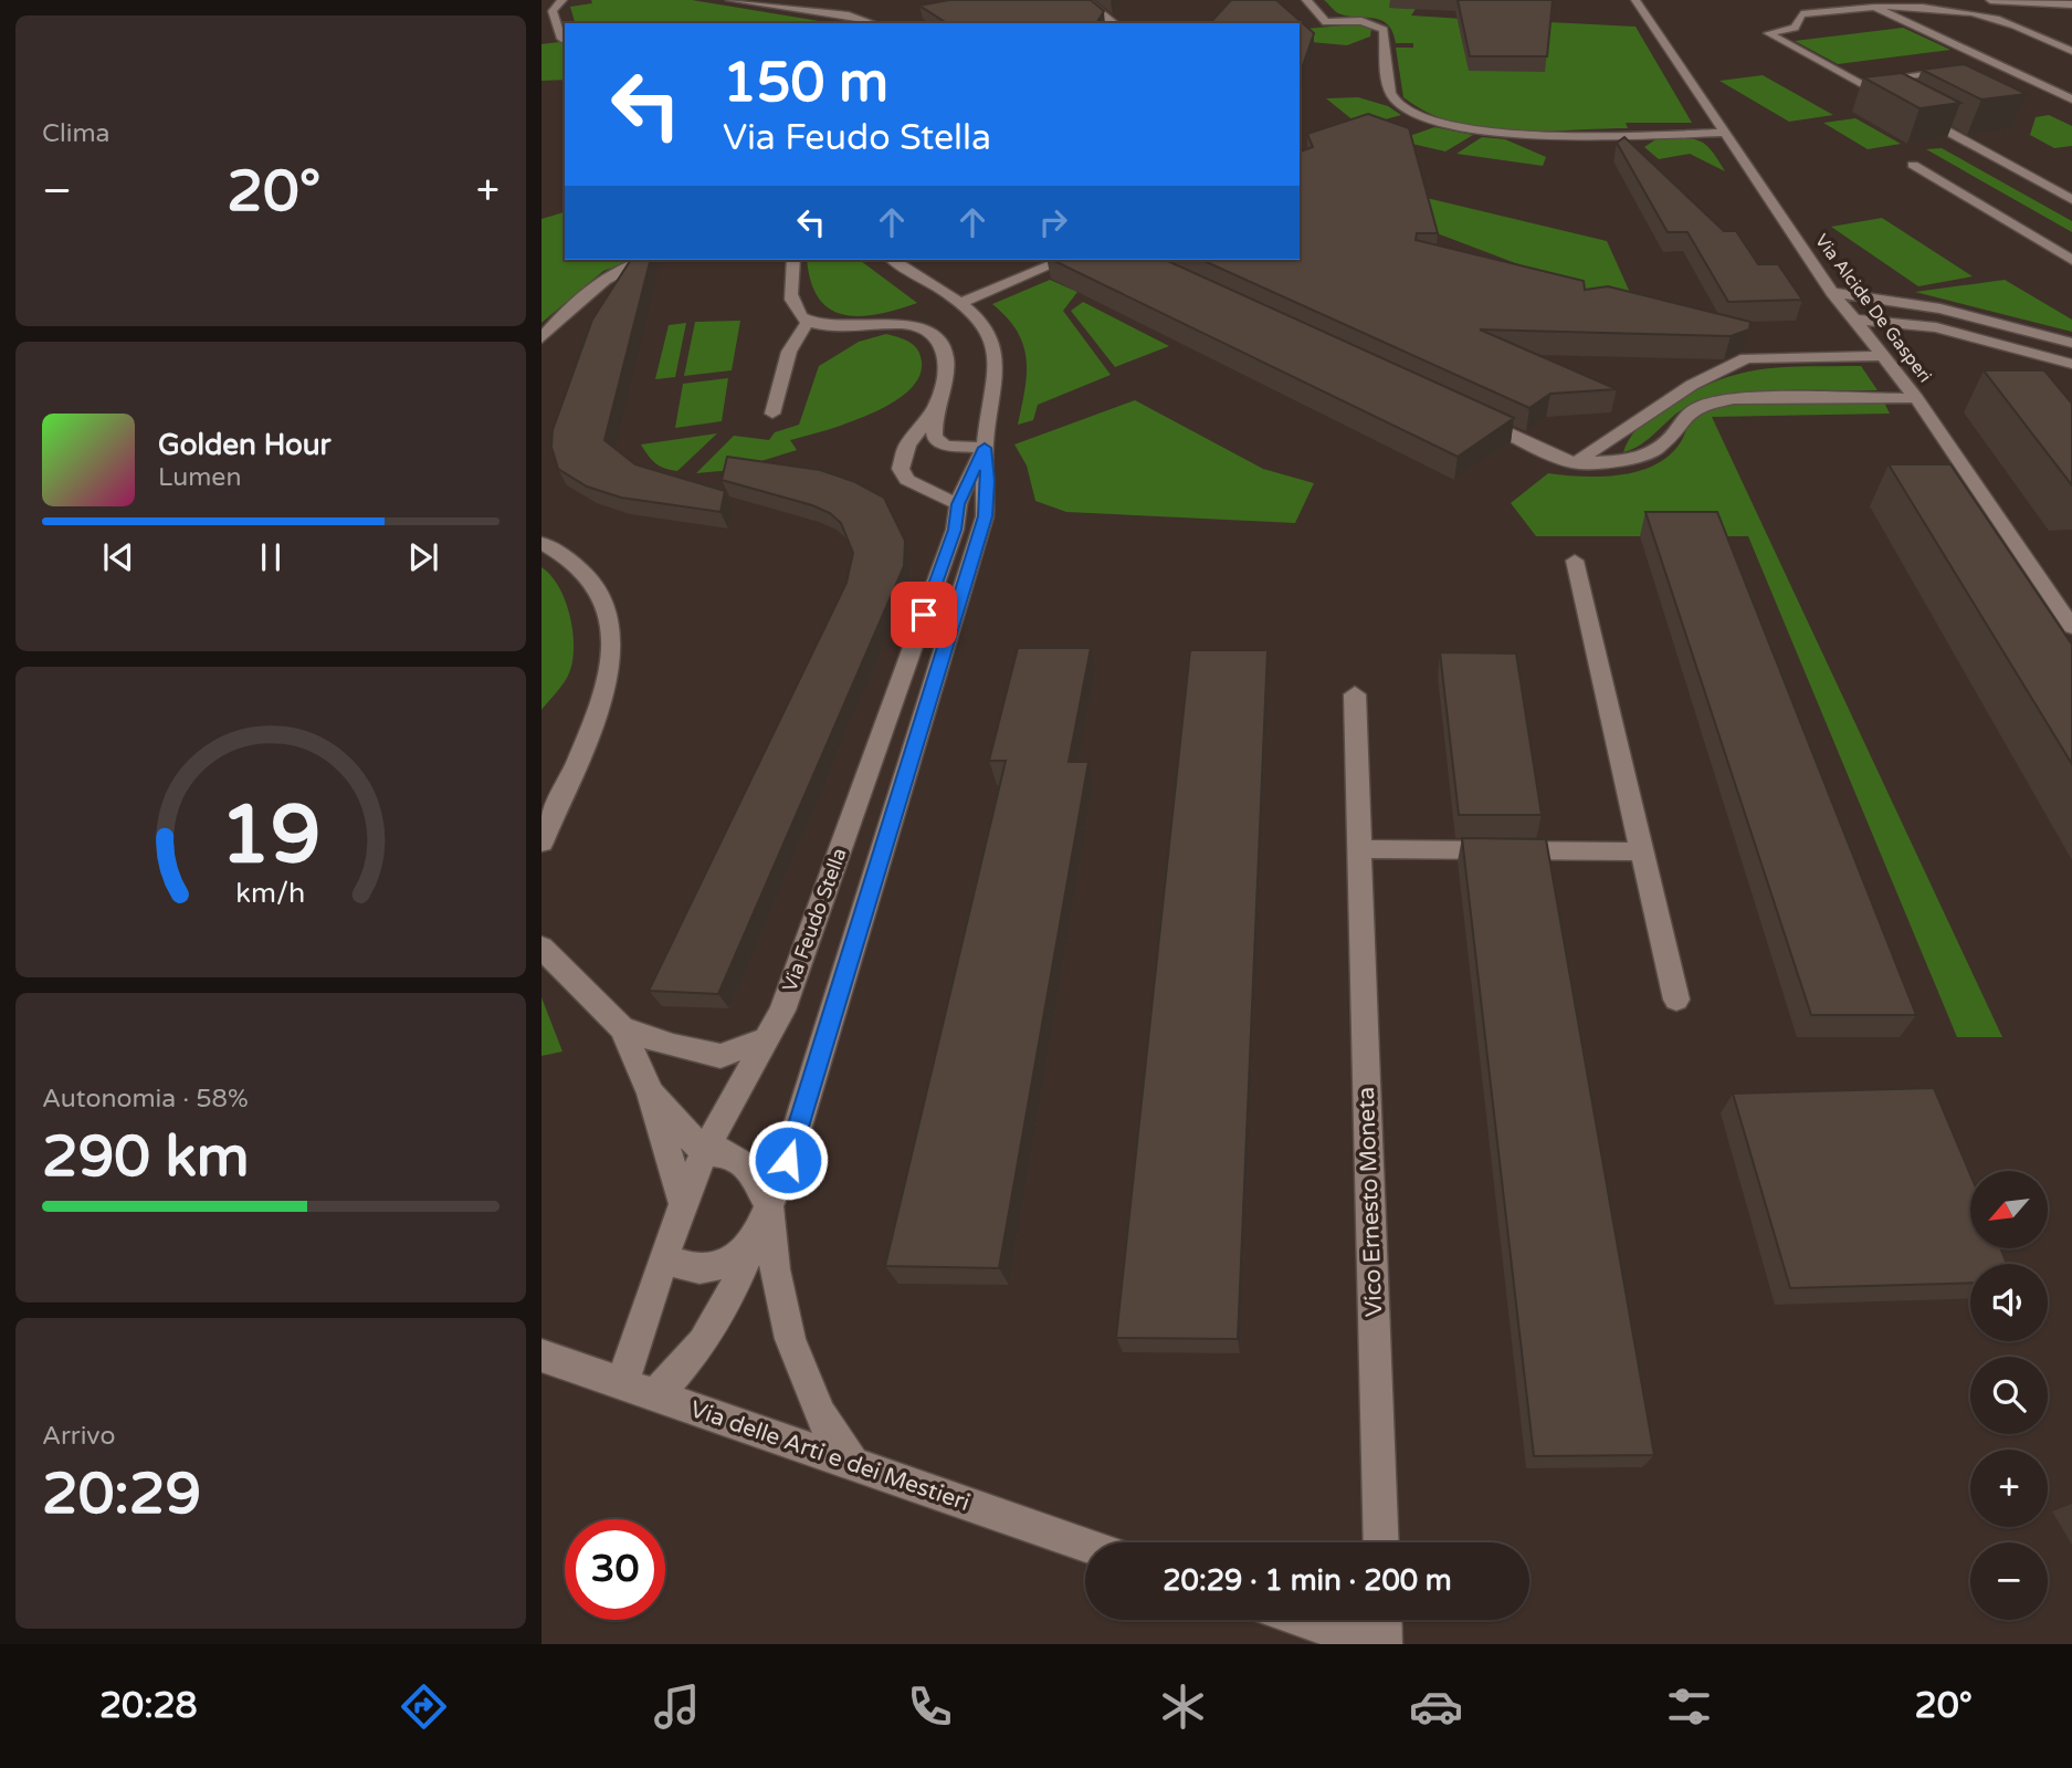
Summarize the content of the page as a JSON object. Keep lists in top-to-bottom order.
{
  "streets": {
    "street": [
      "Via Alcide De Gasperi",
      "Via Feudo Stella",
      "Vico Ernesto Moneta",
      "Via delle Arti e dei Mestieri"
    ]
  },
  "crossings": [
    ["Via Feudo Stella", "Via delle Arti e dei Mestieri"]
  ],
  "north": "bottom left",
  "page": {
    "tile": [
      "Clima",
      ["Autonomia · 58%", "290 km"],
      ["Arrivo", "20:29"]
    ],
    "turn": ["150 m", "Via Feudo Stella"],
    "heat": ["−", "20°", "+"],
    "song": ["Golden Hour", "Lumen"],
    "map_buttons": ["+", "−"],
    "limit": "30",
    "trip": "20:29 · 1 min · 200 m",
    "tabs": ["20:28", "20°"],
    "gauge": ["19", "km/h"]
  }
}
